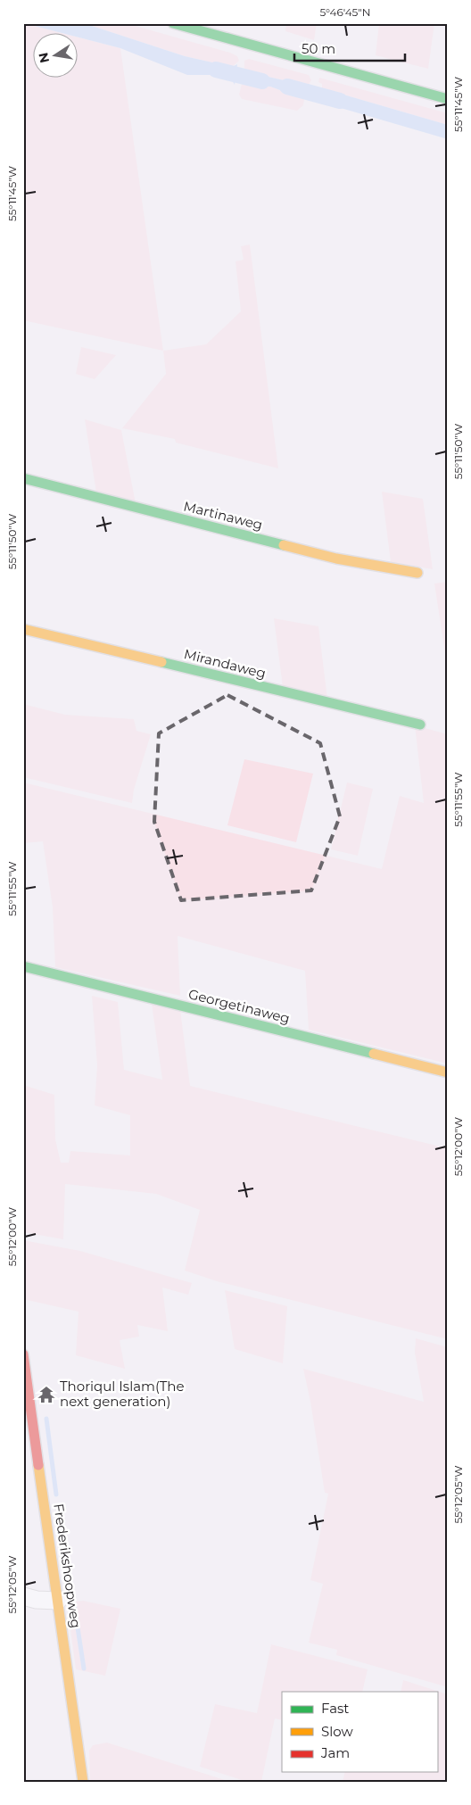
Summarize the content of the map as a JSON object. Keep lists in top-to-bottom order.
{
  "streets": {
    "street": [
      "Martinaweg",
      "Mirandaweg",
      "Georgetinaweg",
      "Frederikshoopweg"
    ]
  },
  "places": {
    "temple": ["Thoriqul Islam(The next generation)"]
  },
  "legend": ["Fast", "Slow", "Jam"],
  "scale_bar": "50 m",
  "north": "left",
  "coordinates": [
    "5°46'45\"N",
    "55°11'45\"W",
    "55°11'50\"W",
    "55°11'55\"W",
    "55°12'00\"W",
    "55°12'05\"W"
  ]
}
